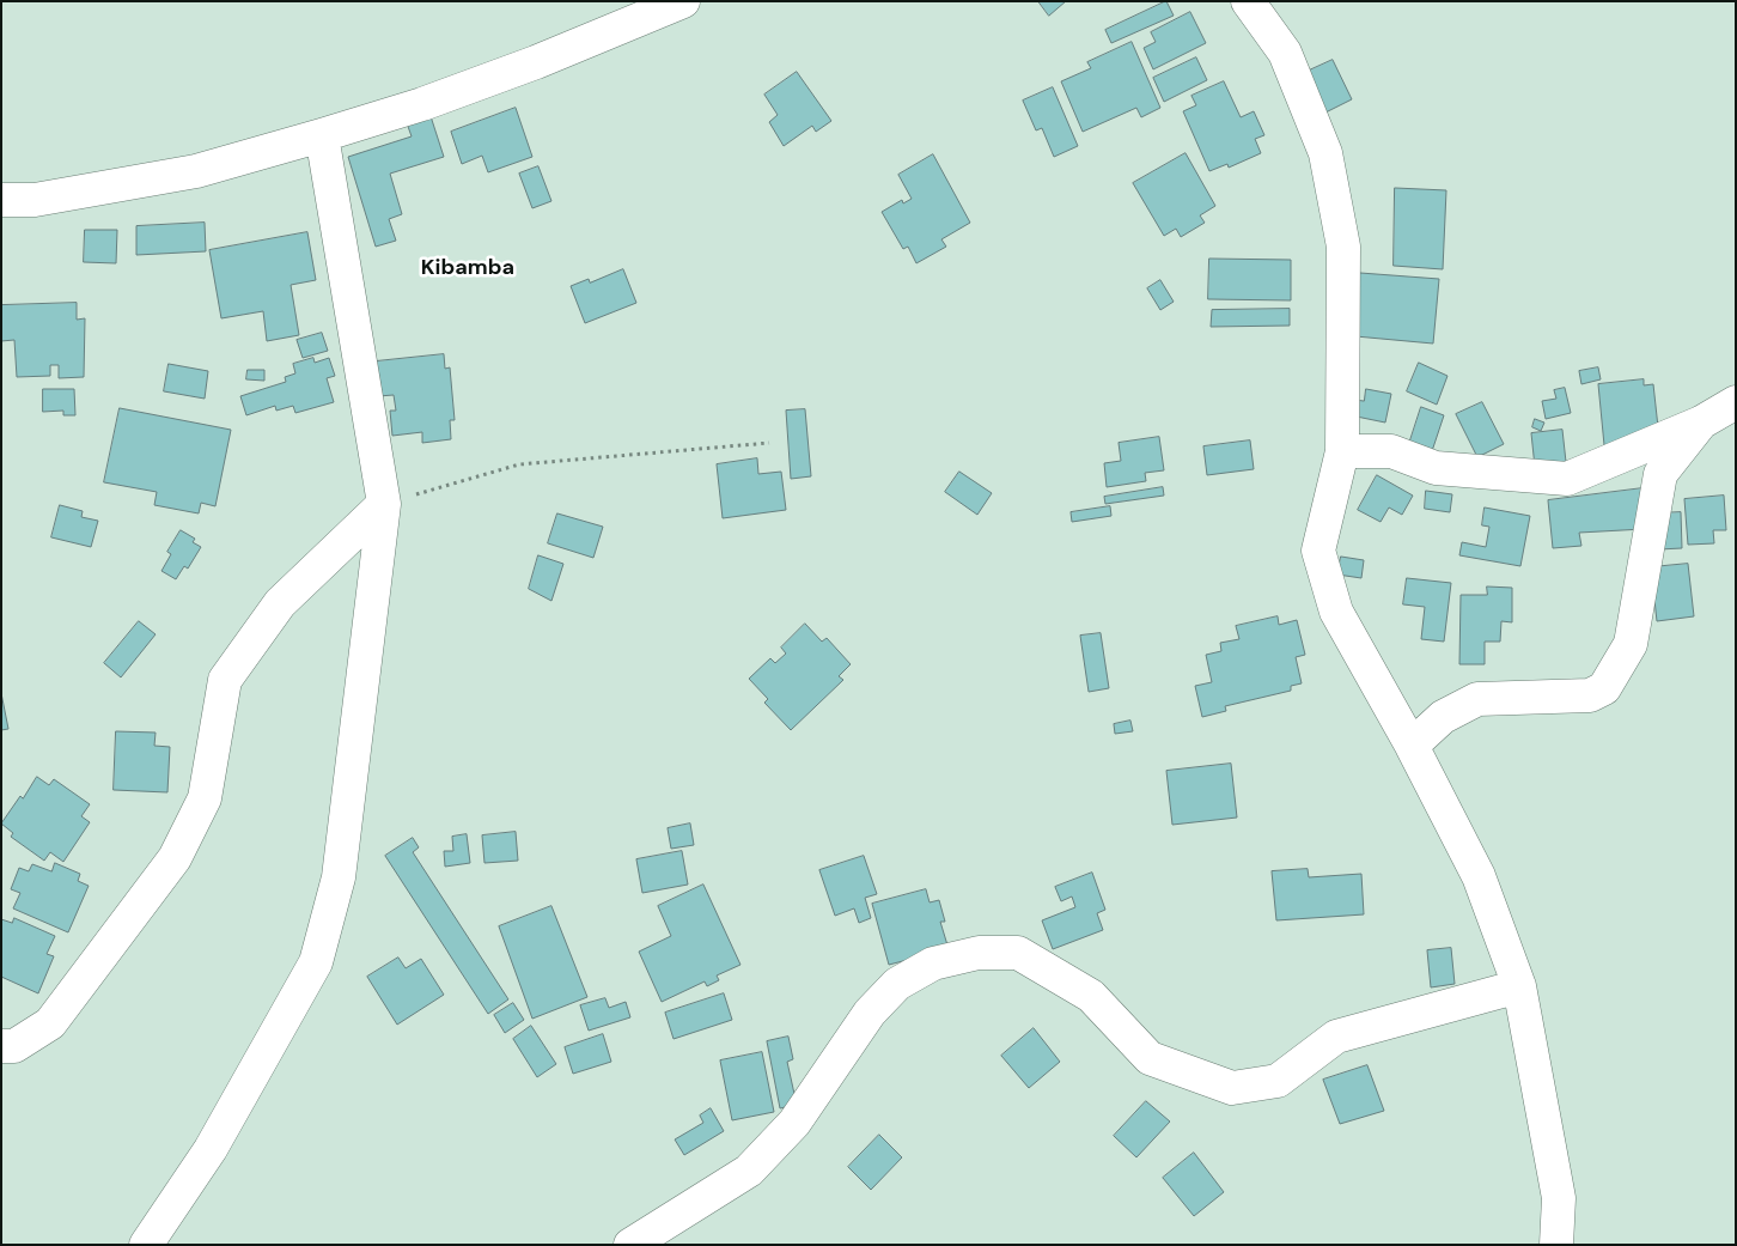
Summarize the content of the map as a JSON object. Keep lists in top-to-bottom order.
{
  "districts": ["Kibamba"]
}
